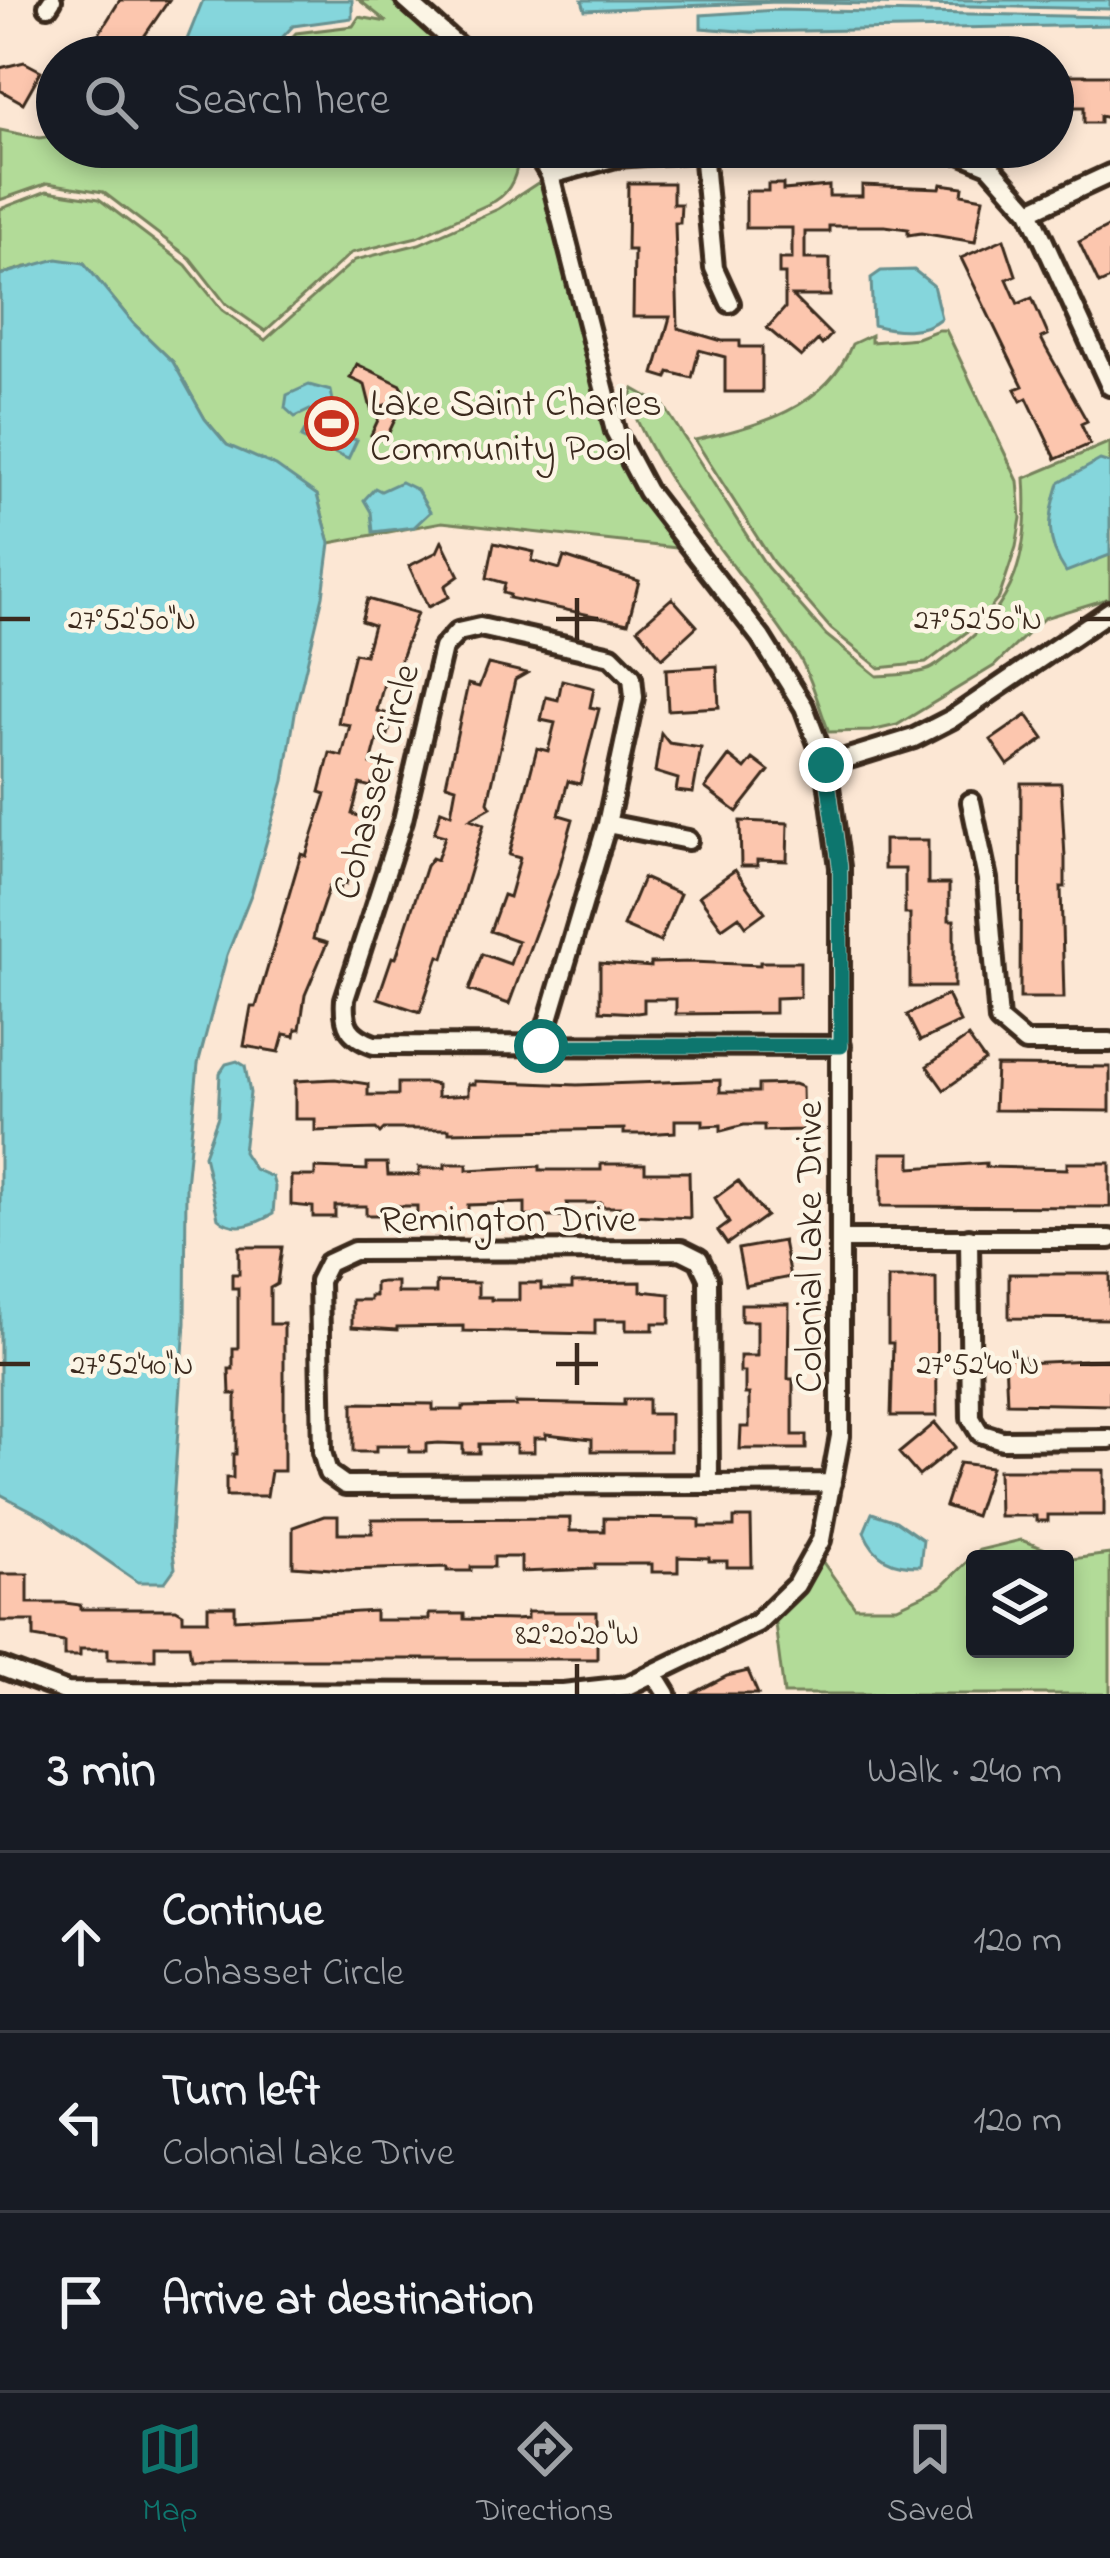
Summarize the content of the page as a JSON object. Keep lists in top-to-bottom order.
{
  "streets": {
    "street": ["Cohasset Circle", "Remington Drive", "Colonial Lake Drive"]
  },
  "crossings": [
    ["Cohasset Circle", "Colonial Lake Drive"],
    ["Remington Drive", "Colonial Lake Drive"]
  ],
  "places": {
    "sports": ["Lake Saint Charles Community Pool"]
  },
  "page": {
    "search": "Search here",
    "heading": ["3 min", "Walk · 240 m"],
    "list": [
      ["Continue", "Cohasset Circle", "120 m"],
      ["Turn left", "Colonial Lake Drive", "120 m"],
      "Arrive at destination"
    ],
    "nav": ["Map", "Directions", "Saved"]
  },
  "coordinates": ["27°52'50\"N", "27°52'40\"N", "82°20'20\"W"]
}
